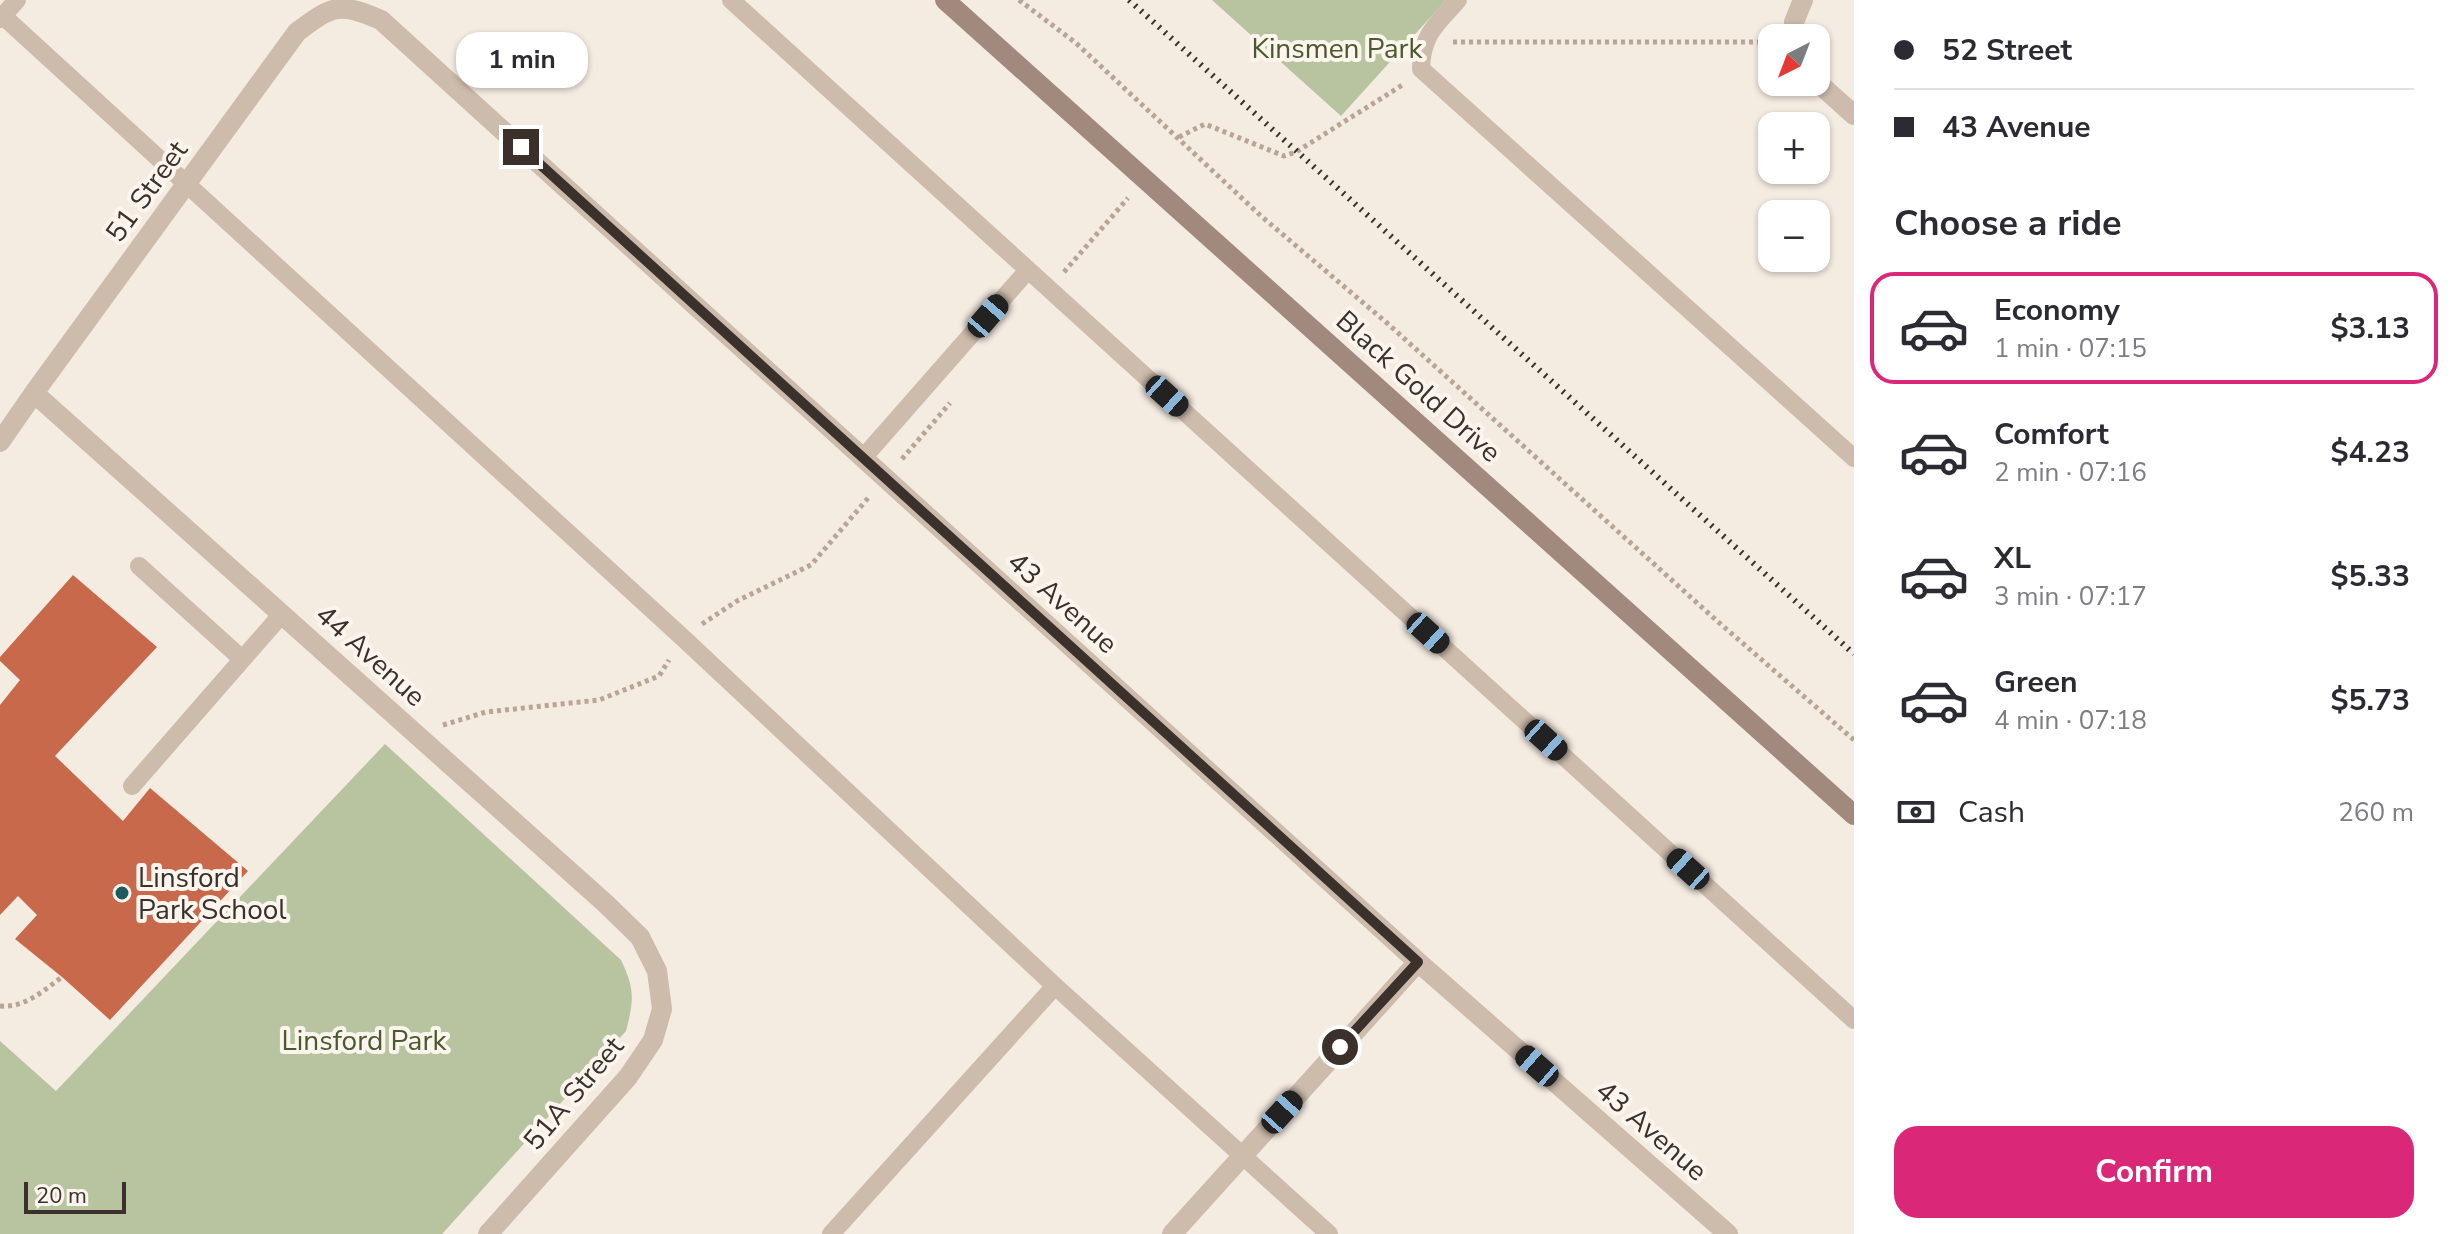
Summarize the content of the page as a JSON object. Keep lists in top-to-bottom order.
{
  "streets": {
    "main road": ["Black Gold Drive"],
    "street": [
      "51 Street",
      "43 Avenue",
      "44 Avenue",
      "51A Street"
    ]
  },
  "crossings": [
    ["51 Street", "43 Avenue"],
    ["51 Street", "44 Avenue"],
    ["44 Avenue", "51A Street"]
  ],
  "parks": ["Kinsmen Park", "Linsford Park"],
  "places": ["Linsford Park School"],
  "scale_bar": "20 m",
  "north": "bottom left",
  "page": {
    "banner": ["52 Street", "43 Avenue"],
    "map_buttons": ["+", "−"],
    "bubble": "1 min",
    "heading": "Choose a ride",
    "list": [
      {
        "name": "Economy",
        "note": "1 min · 07:15",
        "value": "$3.13"
      },
      {
        "name": "Comfort",
        "note": "2 min · 07:16",
        "value": "$4.23"
      },
      {
        "name": "XL",
        "note": "3 min · 07:17",
        "value": "$5.33"
      },
      {
        "name": "Green",
        "note": "4 min · 07:18",
        "value": "$5.73"
      }
    ],
    "pay": ["Cash", "260 m"],
    "buttons": "Confirm",
    "scale": "20 m"
  }
}
